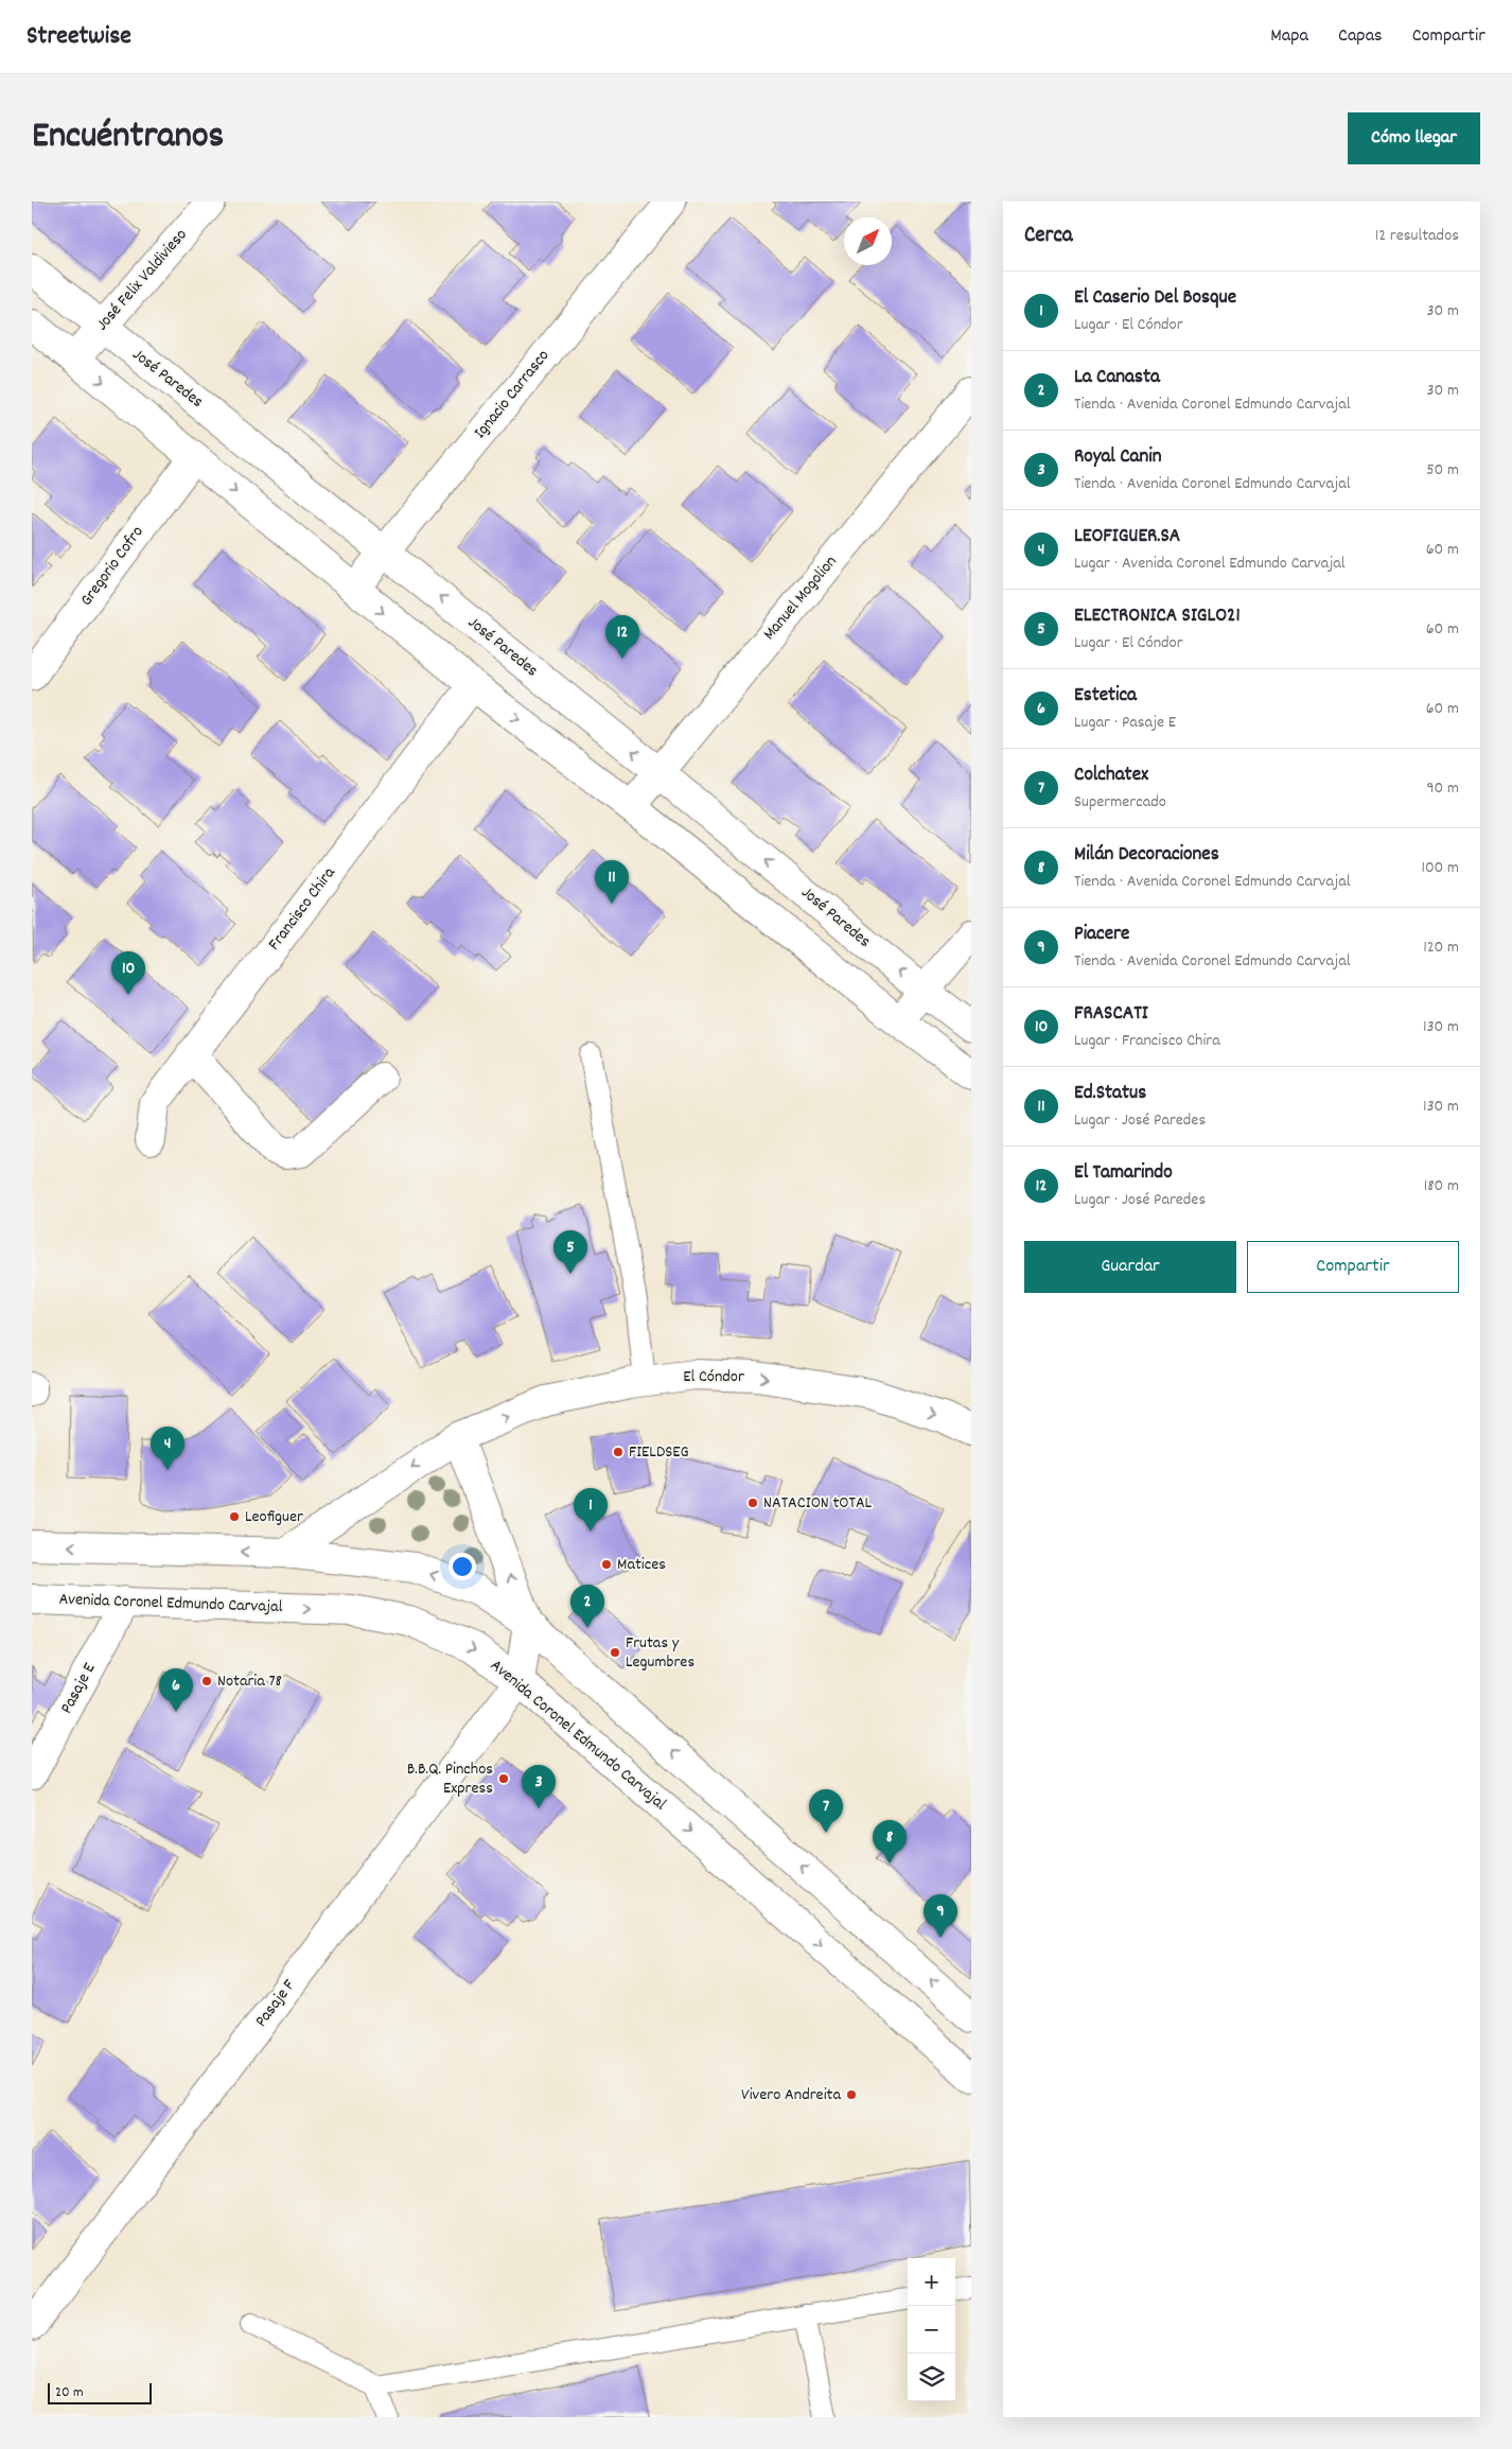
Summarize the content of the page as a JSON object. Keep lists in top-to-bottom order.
{
  "streets": {
    "street": [
      "José Felix Valdivieso",
      "José Paredes",
      "Ignacio Carrasco",
      "Gregorio Cofro",
      "Manuel Mogolion",
      "Francisco Chira",
      "El Cóndor",
      "Avenida Coronel Edmundo Carvajal",
      "Pasaje E",
      "Pasaje F"
    ]
  },
  "crossings": [
    ["José Felix Valdivieso", "José Paredes"],
    ["José Paredes", "Ignacio Carrasco"],
    ["José Paredes", "Manuel Mogolion"],
    ["Avenida Coronel Edmundo Carvajal", "Pasaje E"],
    ["Avenida Coronel Edmundo Carvajal", "Pasaje F"]
  ],
  "places": [
    "FIELDSEG",
    "NATACION tOTAL",
    "Leofiguer",
    "Matices",
    "Frutas y Legumbres",
    "Notaria 78",
    "B.B.Q. Pinchos Express",
    "Vivero Andreita"
  ],
  "scale_bar": "20 m",
  "north": "top right",
  "page": {
    "header": "Streetwise",
    "nav": ["Mapa", "Capas", "Compartir"],
    "title": "Encuéntranos",
    "buttons": [
      "Cómo llegar",
      ["Guardar", "Compartir"]
    ],
    "heading": ["Cerca", "12 resultados"],
    "list": [
      {
        "mark": "1",
        "name": "El Caserio Del Bosque",
        "note": "Lugar · El Cóndor",
        "value": "30 m"
      },
      {
        "mark": "2",
        "name": "La Canasta",
        "note": "Tienda · Avenida Coronel Edmundo Carvajal",
        "value": "30 m"
      },
      {
        "mark": "3",
        "name": "Royal Canin",
        "note": "Tienda · Avenida Coronel Edmundo Carvajal",
        "value": "50 m"
      },
      {
        "mark": "4",
        "name": "LEOFIGUER.SA",
        "note": "Lugar · Avenida Coronel Edmundo Carvajal",
        "value": "60 m"
      },
      {
        "mark": "5",
        "name": "ELECTRONICA SIGLO21",
        "note": "Lugar · El Cóndor",
        "value": "60 m"
      },
      {
        "mark": "6",
        "name": "Estetica",
        "note": "Lugar · Pasaje E",
        "value": "60 m"
      },
      {
        "mark": "7",
        "name": "Colchatex",
        "note": "Supermercado",
        "value": "90 m"
      },
      {
        "mark": "8",
        "name": "Milán Decoraciones",
        "note": "Tienda · Avenida Coronel Edmundo Carvajal",
        "value": "100 m"
      },
      {
        "mark": "9",
        "name": "Piacere",
        "note": "Tienda · Avenida Coronel Edmundo Carvajal",
        "value": "120 m"
      },
      {
        "mark": "10",
        "name": "FRASCATI",
        "note": "Lugar · Francisco Chira",
        "value": "130 m"
      },
      {
        "mark": "11",
        "name": "Ed.Status",
        "note": "Lugar · José Paredes",
        "value": "130 m"
      },
      {
        "mark": "12",
        "name": "El Tamarindo",
        "note": "Lugar · José Paredes",
        "value": "180 m"
      }
    ],
    "pins": [
      "12",
      "11",
      "10",
      "5",
      "4",
      "1",
      "2",
      "6",
      "3",
      "7",
      "8",
      "9"
    ],
    "map_buttons": ["+", "−"],
    "scale": "20 m"
  }
}
